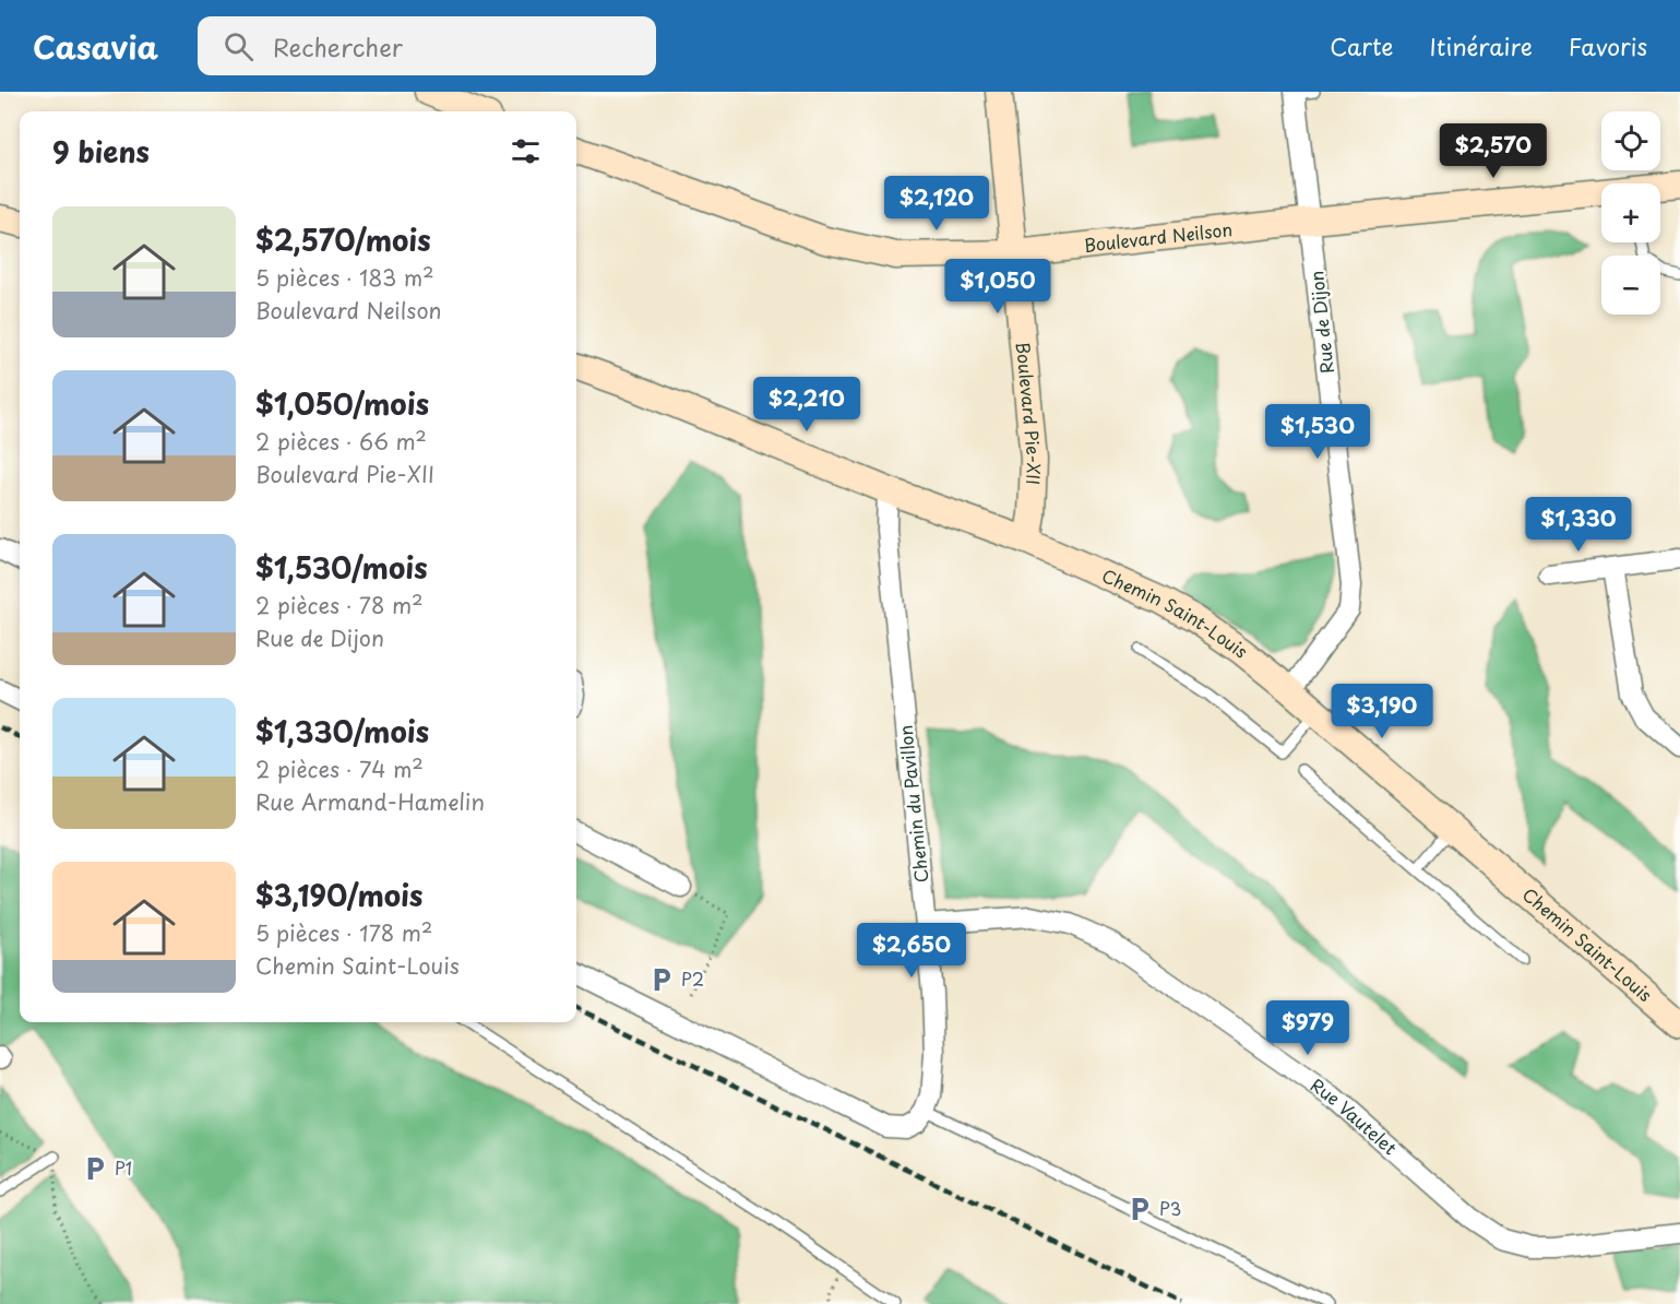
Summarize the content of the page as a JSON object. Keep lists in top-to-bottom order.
{
  "streets": {
    "street": [
      "Boulevard Neilson",
      "Rue de Dijon",
      "Boulevard Pie-XII",
      "Chemin Saint-Louis",
      "Chemin du Pavillon",
      "Rue Vautelet"
    ]
  },
  "crossings": [
    ["Boulevard Neilson", "Rue de Dijon"],
    ["Boulevard Neilson", "Boulevard Pie-XII"],
    ["Rue de Dijon", "Chemin Saint-Louis"],
    ["Boulevard Pie-XII", "Chemin Saint-Louis"],
    ["Chemin Saint-Louis", "Chemin du Pavillon"],
    ["Chemin du Pavillon", "Rue Vautelet"]
  ],
  "places": {
    "parking": ["P2", "P1", "P3"]
  },
  "page": {
    "header": "Casavia",
    "search": "Rechercher",
    "nav": ["Carte", "Itinéraire", "Favoris"],
    "map_buttons": ["+", "−"],
    "heading": "9 biens",
    "price": [
      "$2,570",
      "$2,120",
      "$1,050",
      "$2,210",
      "$1,530",
      "$1,330",
      "$3,190",
      "$2,650",
      "$979"
    ],
    "list": [
      {
        "name": "$2,570/mois",
        "note": "5 pièces · 183 m² · Boulevard Neilson"
      },
      {
        "name": "$1,050/mois",
        "note": "2 pièces · 66 m² · Boulevard Pie-XII"
      },
      {
        "name": "$1,530/mois",
        "note": "2 pièces · 78 m² · Rue de Dijon"
      },
      {
        "name": "$1,330/mois",
        "note": "2 pièces · 74 m² · Rue Armand-Hamelin"
      },
      {
        "name": "$3,190/mois",
        "note": "5 pièces · 178 m² · Chemin Saint-Louis"
      }
    ]
  }
}
